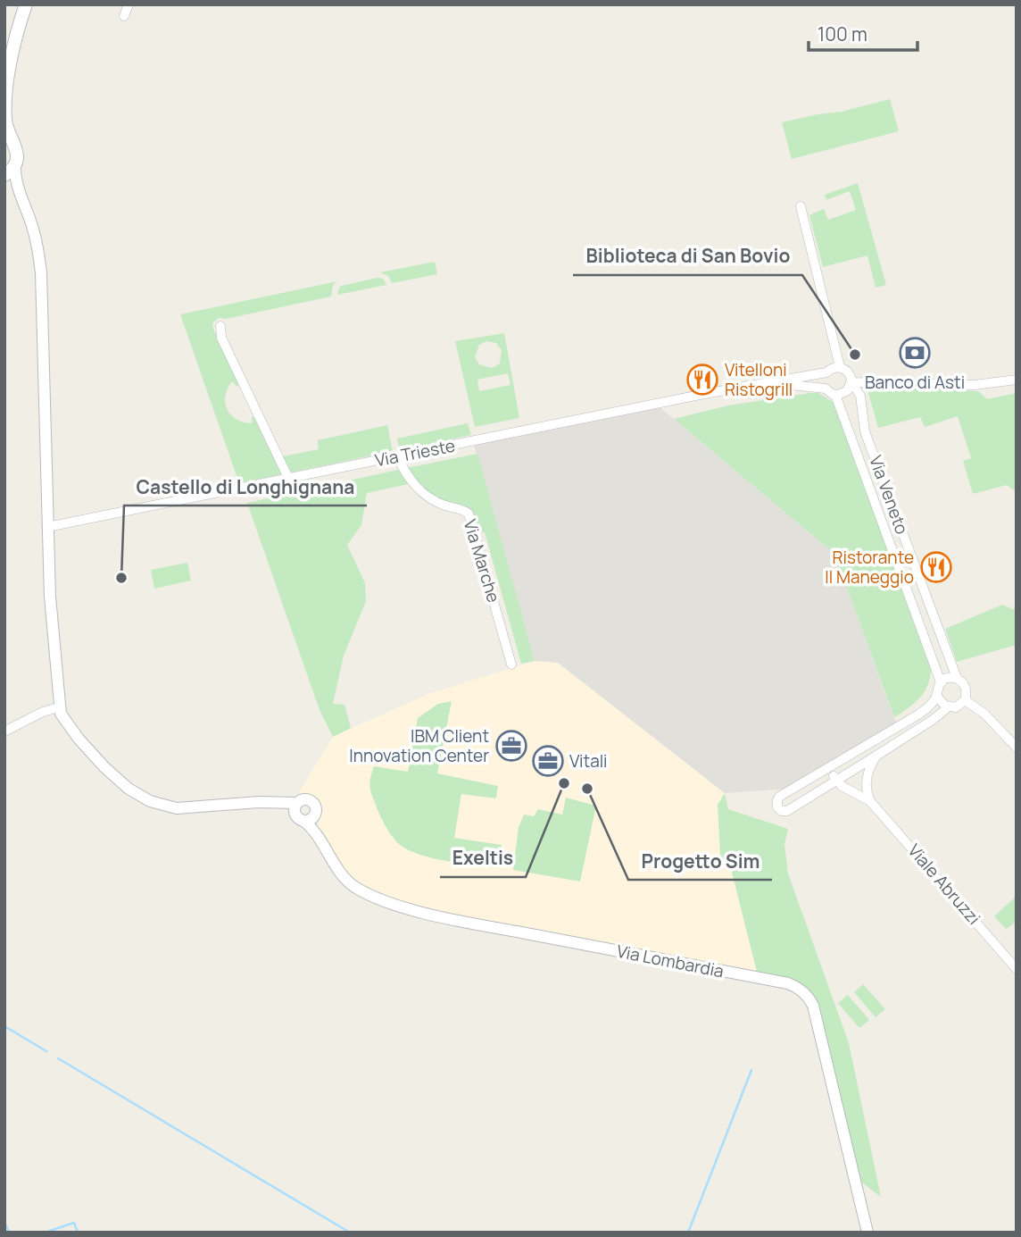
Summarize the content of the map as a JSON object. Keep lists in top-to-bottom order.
{
  "streets": {
    "street": [
      "Via Trieste",
      "Via Veneto",
      "Via Marche",
      "Viale Abruzzi",
      "Via Lombardia"
    ]
  },
  "crossings": [
    ["Via Trieste", "Via Marche"]
  ],
  "places": {
    "bank": ["Banco di Asti"],
    "other": [
      "Biblioteca di San Bovio",
      "Castello di Longhignana",
      "Exeltis",
      "Progetto Sim"
    ],
    "restaurant": ["Vitelloni Ristogrill", "Ristorante Il Maneggio"],
    "office": ["IBM Client Innovation Center", "Vitali"]
  },
  "scale_bar": "100 m"
}
